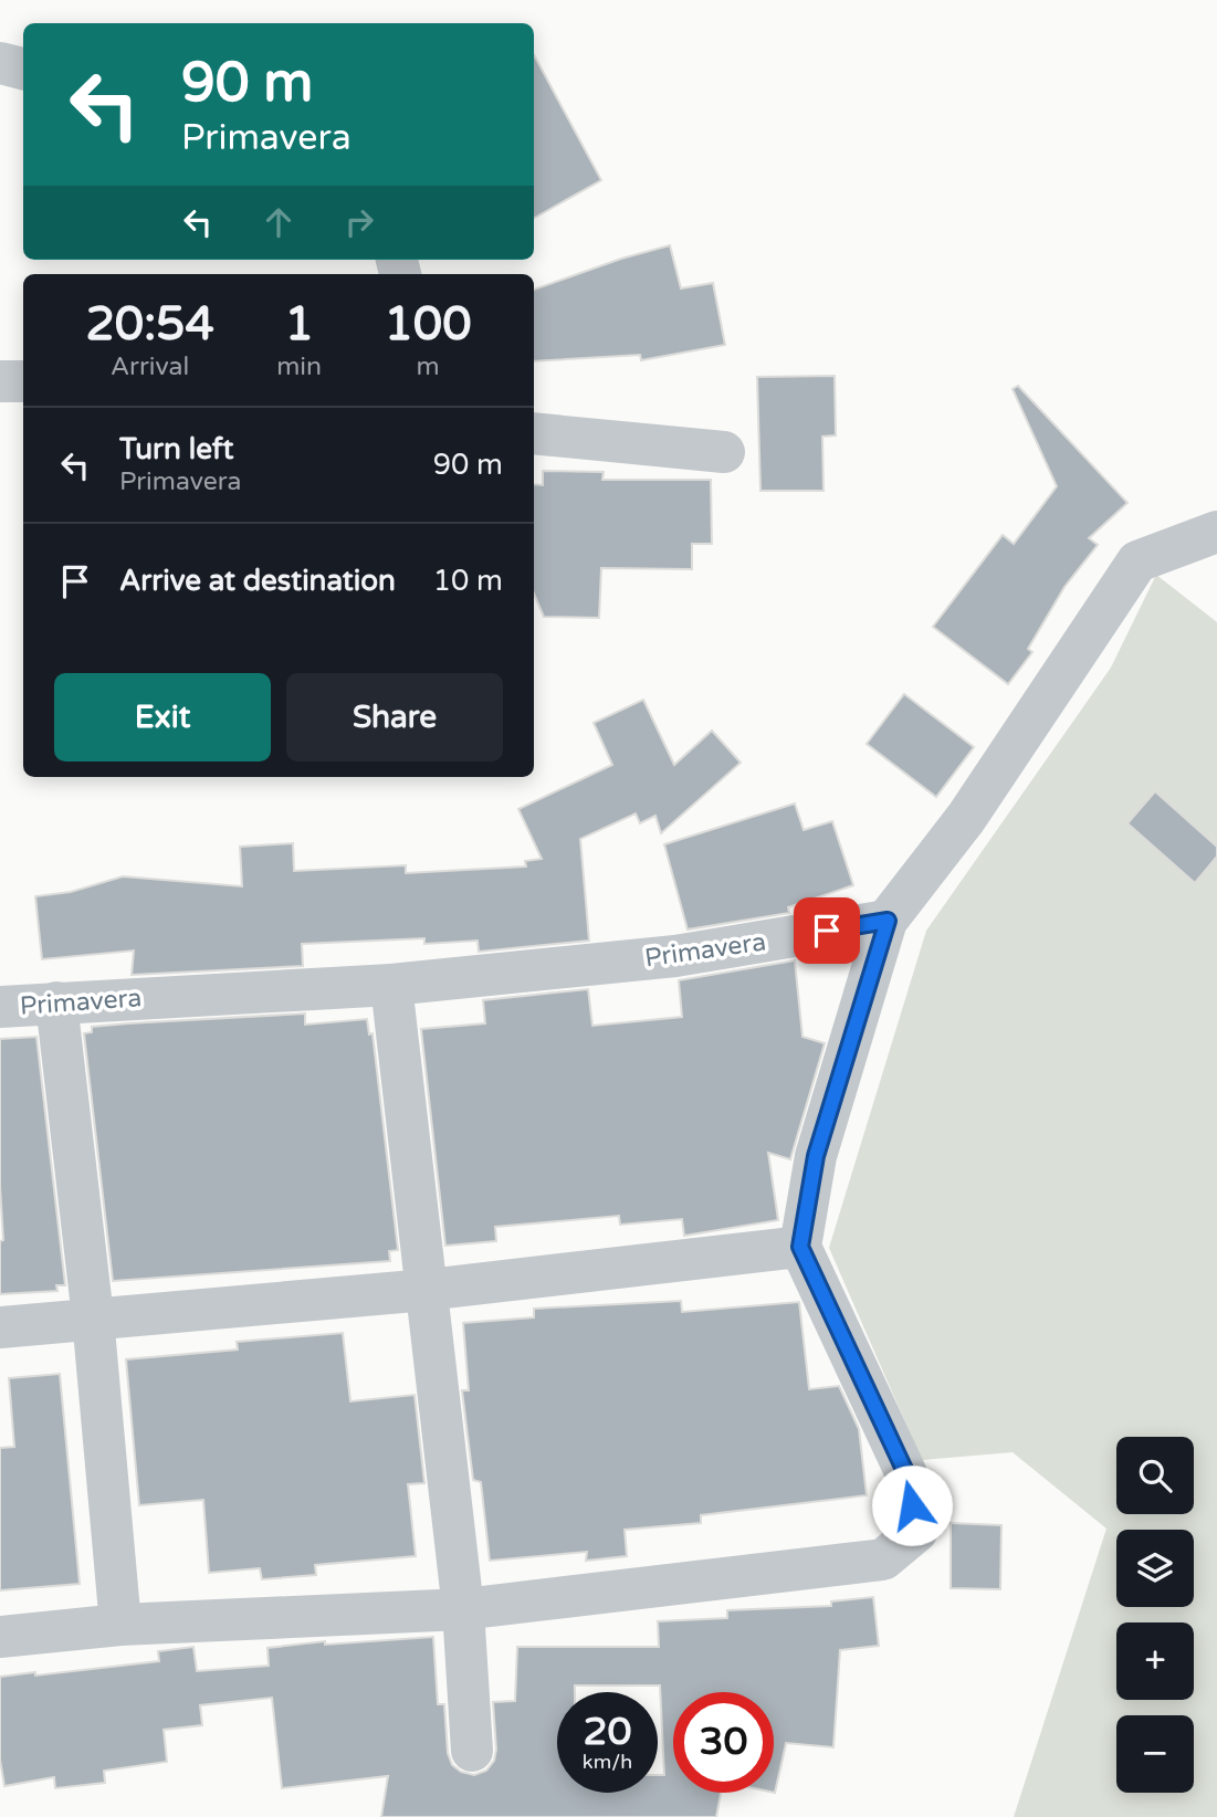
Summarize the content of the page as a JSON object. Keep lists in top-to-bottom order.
{
  "streets": {
    "street": ["Primavera"]
  },
  "page": {
    "turn": ["90 m", "Primavera"],
    "eta": [
      "20:54",
      "Arrival",
      "1",
      "min",
      "100",
      "m"
    ],
    "list": [
      {
        "name": "Turn left",
        "note": "Primavera",
        "value": "90 m"
      },
      {
        "name": "Arrive at destination",
        "value": "10 m"
      }
    ],
    "buttons": ["Exit", "Share"],
    "map_buttons": ["+", "−"],
    "speed": "20 km/h",
    "limit": "30"
  }
}
